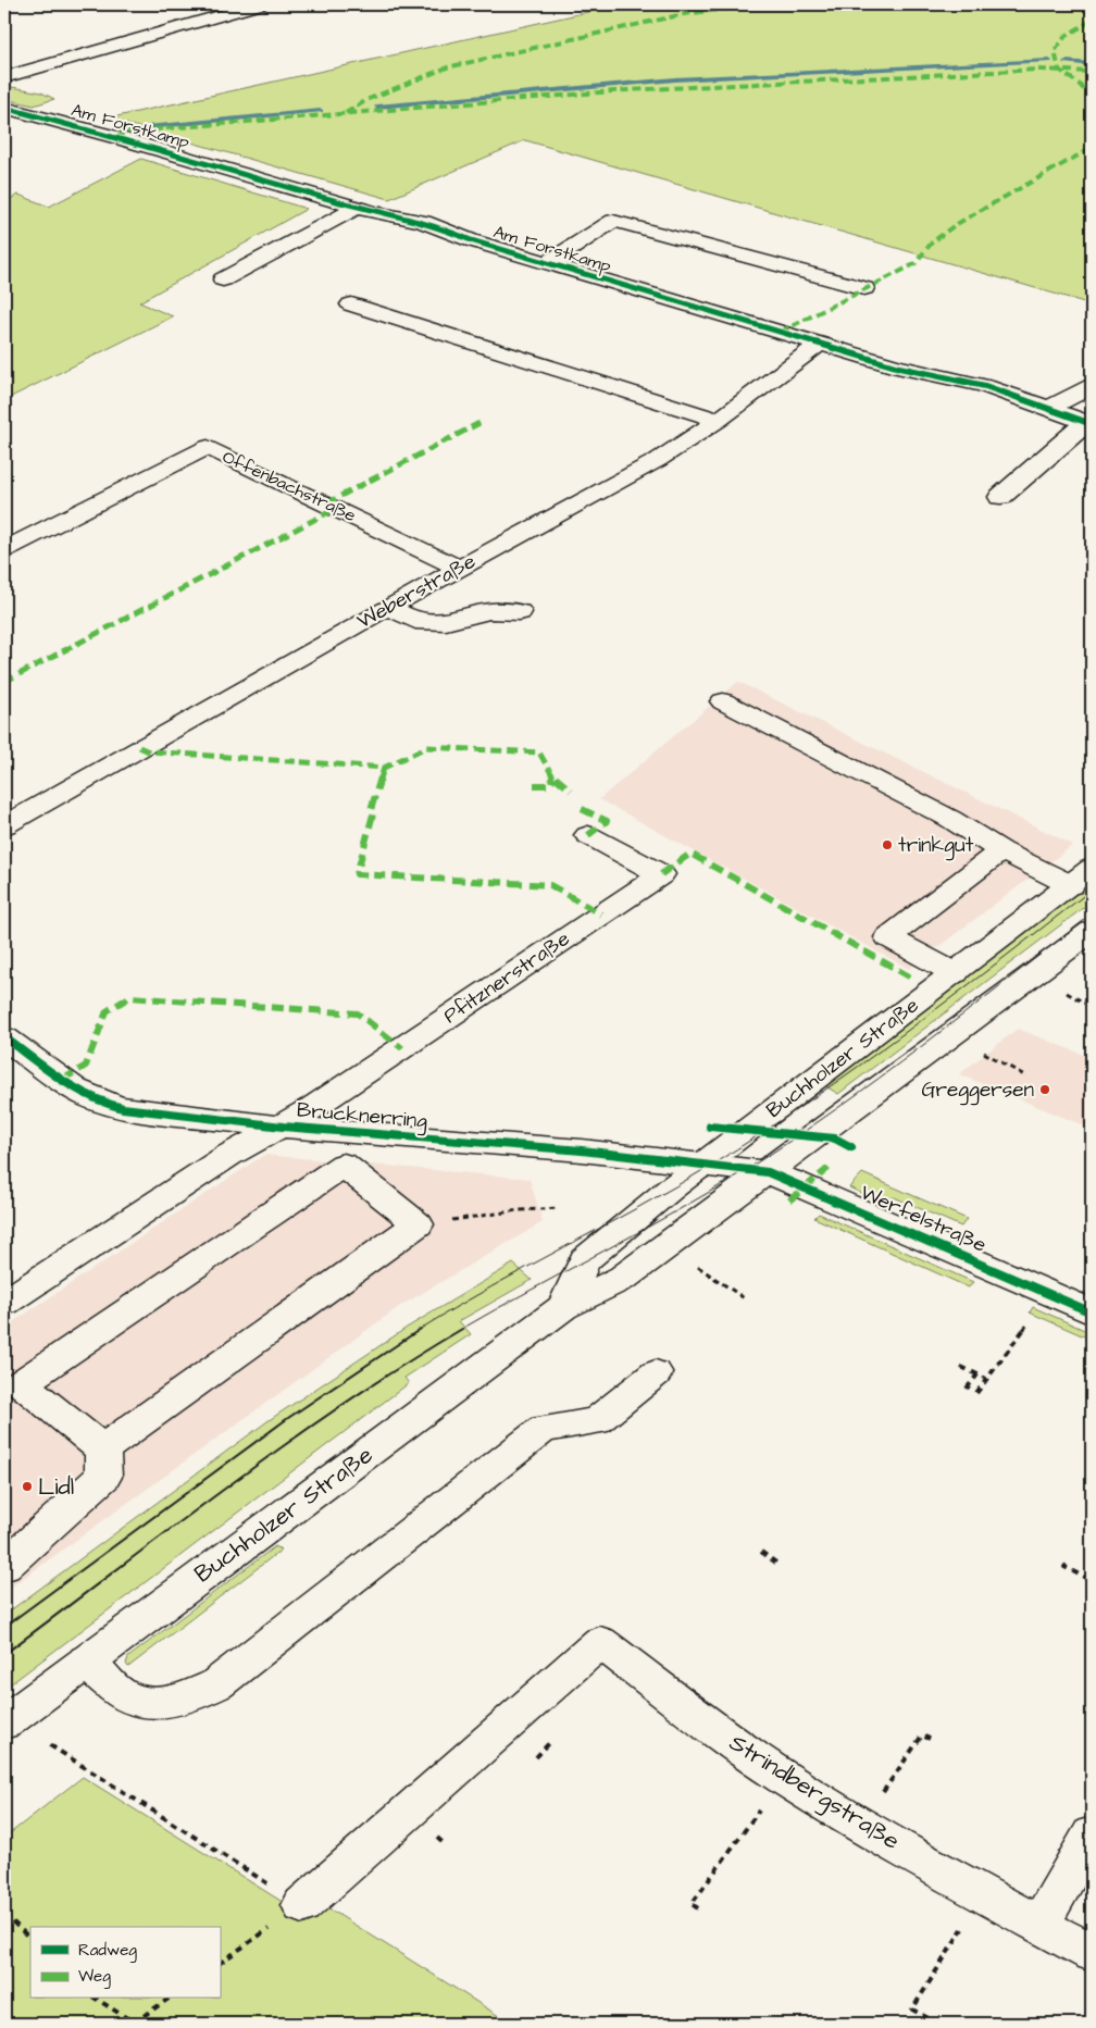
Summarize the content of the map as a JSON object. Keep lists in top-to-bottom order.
{
  "streets": {
    "street": [
      "Am Forstkamp",
      "Offenbachstraße",
      "Weberstraße",
      "Pfitznerstraße",
      "Buchholzer Straße",
      "Brucknerring",
      "Werfelstraße",
      "Strindbergstraße"
    ]
  },
  "crossings": [
    ["Am Forstkamp", "Weberstraße"],
    ["Offenbachstraße", "Weberstraße"],
    ["Pfitznerstraße", "Brucknerring"],
    ["Buchholzer Straße", "Brucknerring"],
    ["Buchholzer Straße", "Werfelstraße"],
    ["Brucknerring", "Werfelstraße"]
  ],
  "places": ["trinkgut", "Greggersen", "Lidl"],
  "legend": ["Radweg", "Weg"]
}
